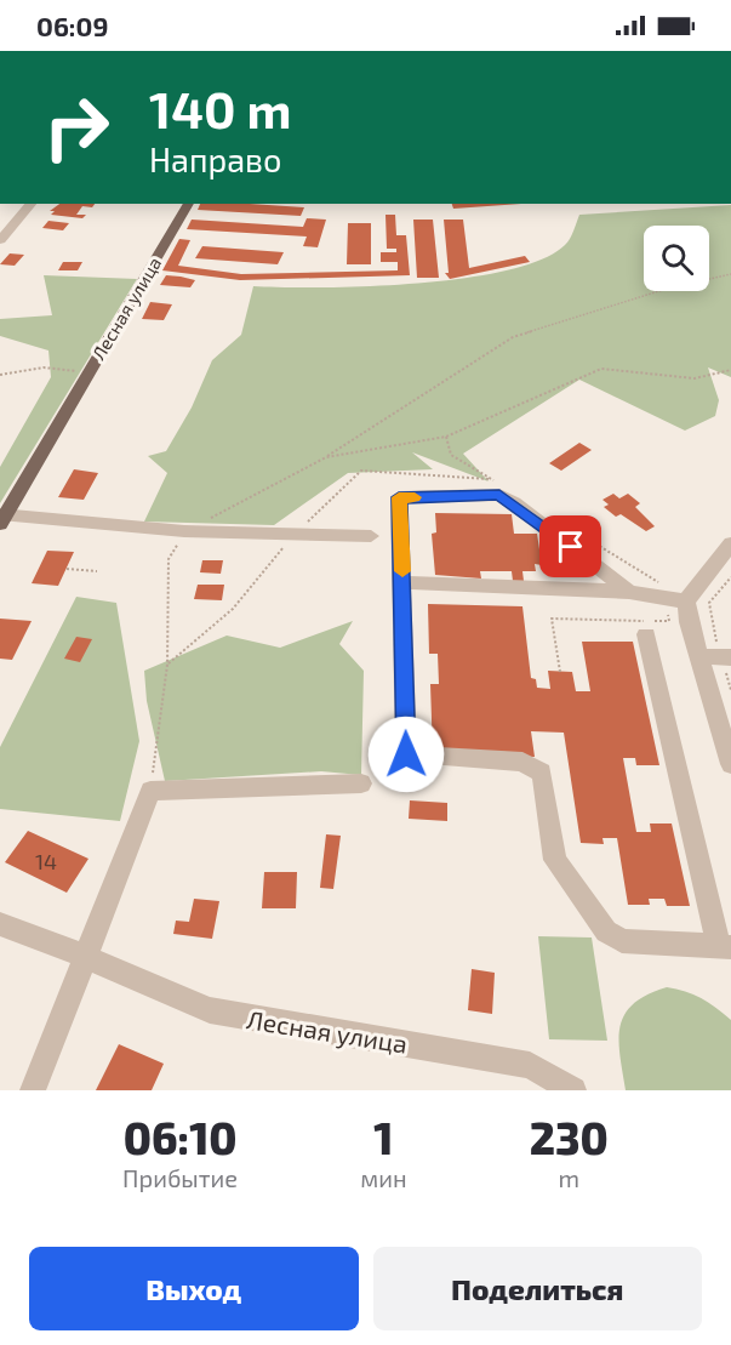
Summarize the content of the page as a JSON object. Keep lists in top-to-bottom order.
{
  "streets": {
    "main road": ["Лесная улица"]
  },
  "house_numbers": ["14"],
  "page": {
    "status": "06:09",
    "turn": ["140 m", "Направо"],
    "eta": [
      "06:10",
      "Прибытие",
      "1",
      "мин",
      "230",
      "m"
    ],
    "buttons": ["Выход", "Поделиться"]
  }
}
